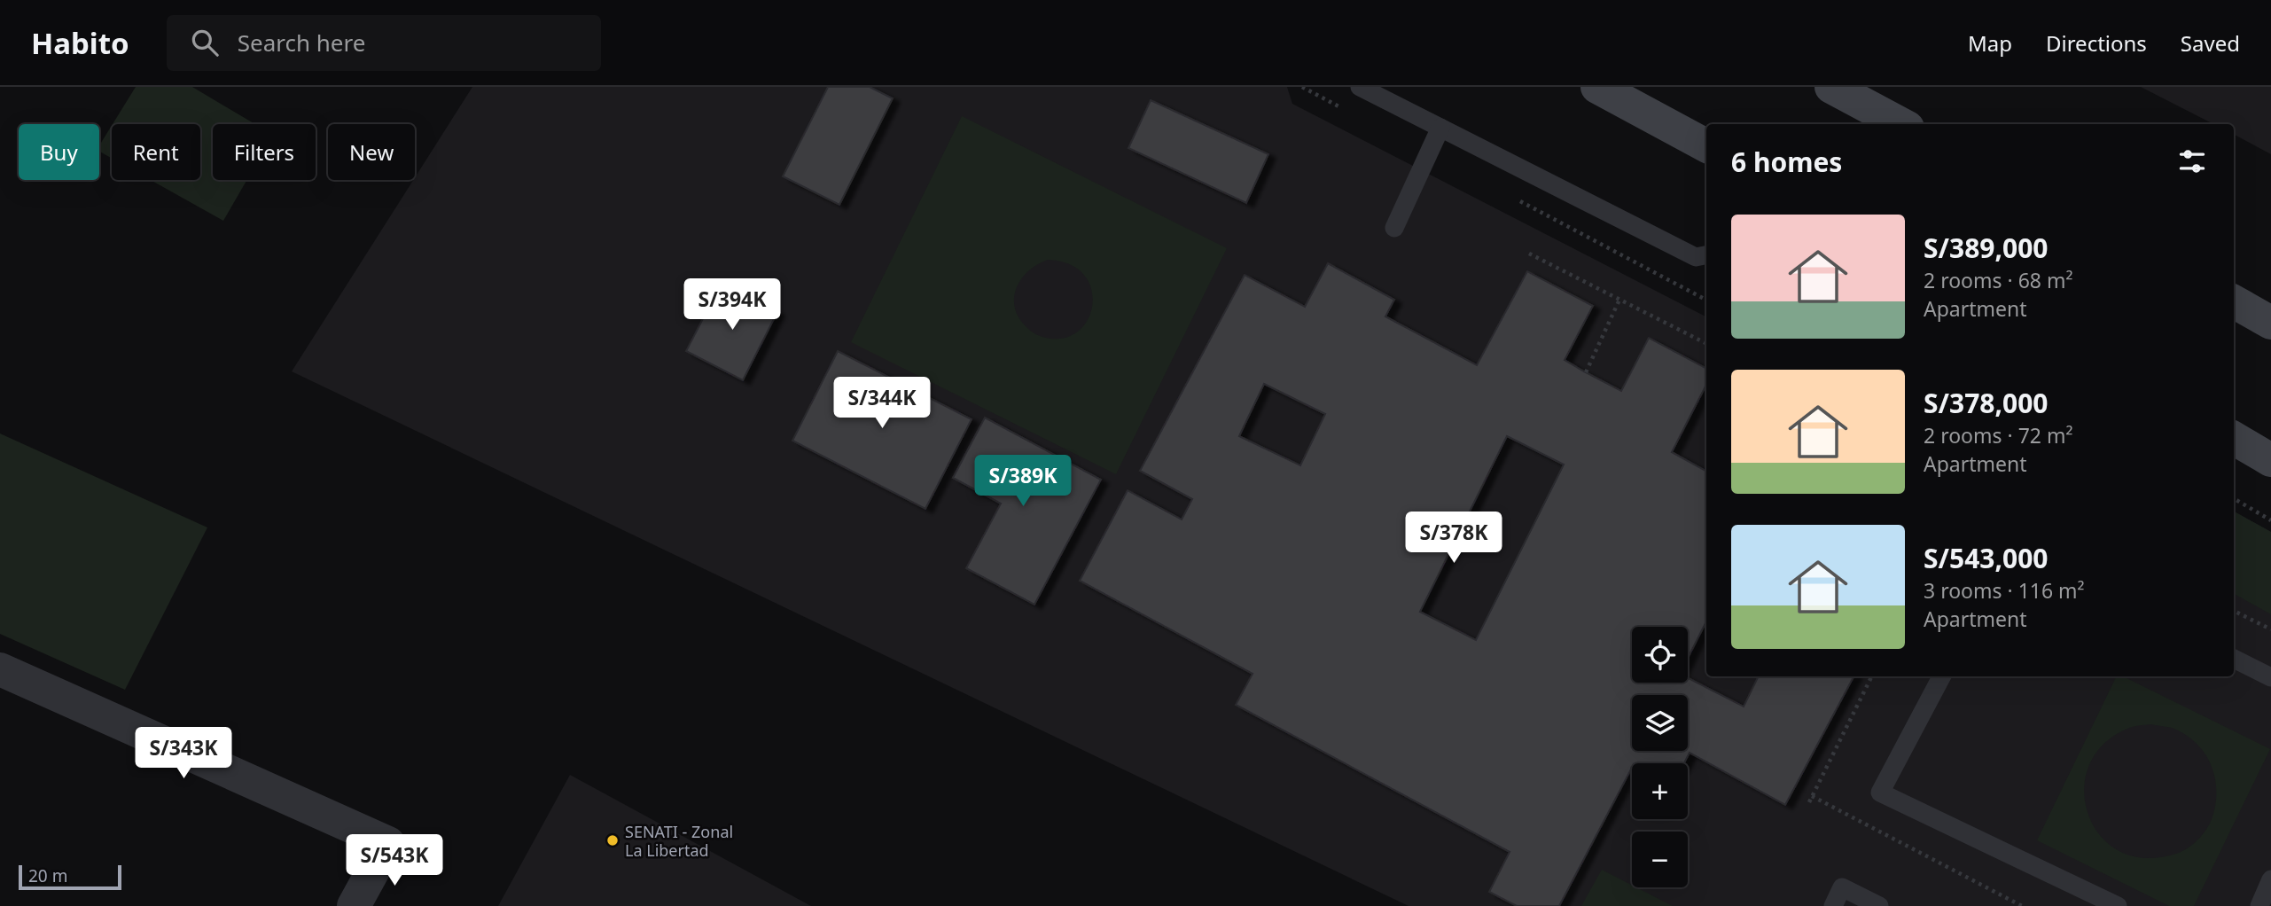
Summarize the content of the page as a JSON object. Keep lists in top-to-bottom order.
{
  "places": ["SENATI - Zonal La Libertad"],
  "scale_bar": "20 m",
  "page": {
    "header": "Habito",
    "search": "Search here",
    "nav": ["Map", "Directions", "Saved"],
    "chip": [
      "Buy",
      "Rent",
      "Filters",
      "New"
    ],
    "heading": "6 homes",
    "list": [
      {
        "name": "S/389,000",
        "note": "2 rooms · 68 m² · Apartment"
      },
      {
        "name": "S/378,000",
        "note": "2 rooms · 72 m² · Apartment"
      },
      {
        "name": "S/543,000",
        "note": "3 rooms · 116 m² · Apartment"
      }
    ],
    "price": [
      "S/394K",
      "S/344K",
      "S/389K",
      "S/378K",
      "S/343K",
      "S/543K"
    ],
    "map_buttons": ["+", "−"],
    "scale": "20 m"
  }
}
